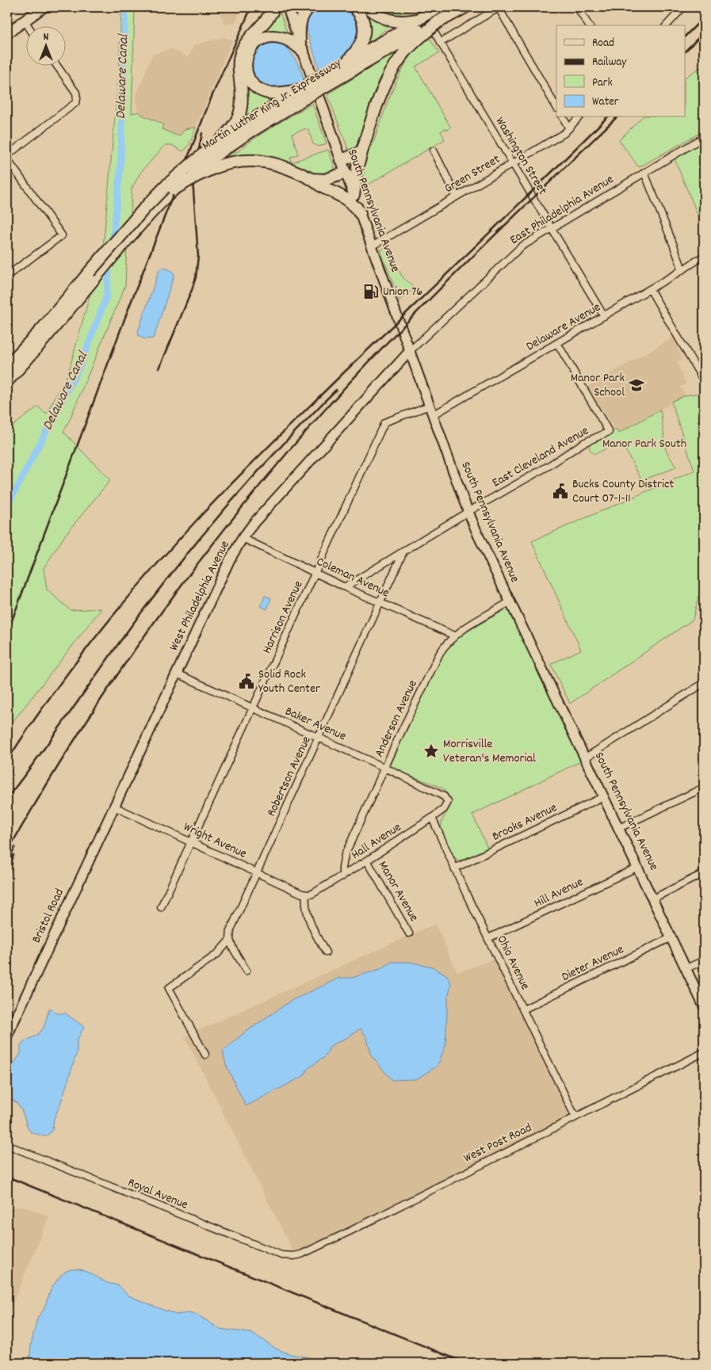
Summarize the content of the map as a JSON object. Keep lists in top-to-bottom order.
{
  "streets": {
    "highway": ["Martin Luther King Jr. Expressway"],
    "main road": ["South Pennsylvania Avenue", "West Philadelphia Avenue", "Bristol Road"],
    "street": [
      "Washington Street",
      "Green Street",
      "East Philadelphia Avenue",
      "Delaware Avenue",
      "East Cleveland Avenue",
      "Coleman Avenue",
      "Harrison Avenue",
      "Anderson Avenue",
      "Baker Avenue",
      "Robertson Avenue",
      "Brooks Avenue",
      "Wright Avenue",
      "Hall Avenue",
      "Manor Avenue",
      "Hill Avenue",
      "Ohio Avenue",
      "Dieter Avenue",
      "West Post Road",
      "Royal Avenue"
    ]
  },
  "crossings": [
    ["Washington Street", "Green Street"],
    ["Washington Street", "East Philadelphia Avenue"],
    ["Washington Street", "Delaware Avenue"],
    ["Green Street", "South Pennsylvania Avenue"],
    ["East Philadelphia Avenue", "South Pennsylvania Avenue"],
    ["East Philadelphia Avenue", "West Philadelphia Avenue"],
    ["South Pennsylvania Avenue", "Delaware Avenue"],
    ["South Pennsylvania Avenue", "East Cleveland Avenue"],
    ["South Pennsylvania Avenue", "West Philadelphia Avenue"],
    ["South Pennsylvania Avenue", "Harrison Avenue"],
    ["South Pennsylvania Avenue", "Anderson Avenue"],
    ["South Pennsylvania Avenue", "Brooks Avenue"],
    ["South Pennsylvania Avenue", "Hill Avenue"],
    ["South Pennsylvania Avenue", "Dieter Avenue"],
    ["Delaware Avenue", "East Cleveland Avenue"],
    ["East Cleveland Avenue", "Coleman Avenue"],
    ["East Cleveland Avenue", "Robertson Avenue"],
    ["Coleman Avenue", "West Philadelphia Avenue"],
    ["Coleman Avenue", "Harrison Avenue"],
    ["Coleman Avenue", "Anderson Avenue"],
    ["Coleman Avenue", "Robertson Avenue"],
    ["West Philadelphia Avenue", "Baker Avenue"],
    ["West Philadelphia Avenue", "Wright Avenue"],
    ["West Philadelphia Avenue", "Bristol Road"],
    ["Harrison Avenue", "Baker Avenue"],
    ["Harrison Avenue", "Wright Avenue"],
    ["Anderson Avenue", "Baker Avenue"],
    ["Anderson Avenue", "Hall Avenue"],
    ["Baker Avenue", "Robertson Avenue"],
    ["Baker Avenue", "Hall Avenue"],
    ["Robertson Avenue", "Wright Avenue"],
    ["Brooks Avenue", "Ohio Avenue"],
    ["Wright Avenue", "Hall Avenue"],
    ["Wright Avenue", "Bristol Road"],
    ["Hall Avenue", "Manor Avenue"],
    ["Hall Avenue", "Ohio Avenue"],
    ["Hill Avenue", "Ohio Avenue"],
    ["Ohio Avenue", "Dieter Avenue"],
    ["Ohio Avenue", "West Post Road"],
    ["West Post Road", "Royal Avenue"]
  ],
  "water": ["Delaware Canal"],
  "parks": ["Manor Park South"],
  "places": {
    "fuel station": ["Union 76"],
    "school or university": ["Manor Park School"],
    "public building": ["Bucks County District Court 07-1-11", "Solid Rock Youth Center"],
    "place": ["Morrisville Veteran's Memorial"]
  },
  "legend": [
    "Road",
    "Railway",
    "Park",
    "Water"
  ],
  "north": "top"
}
